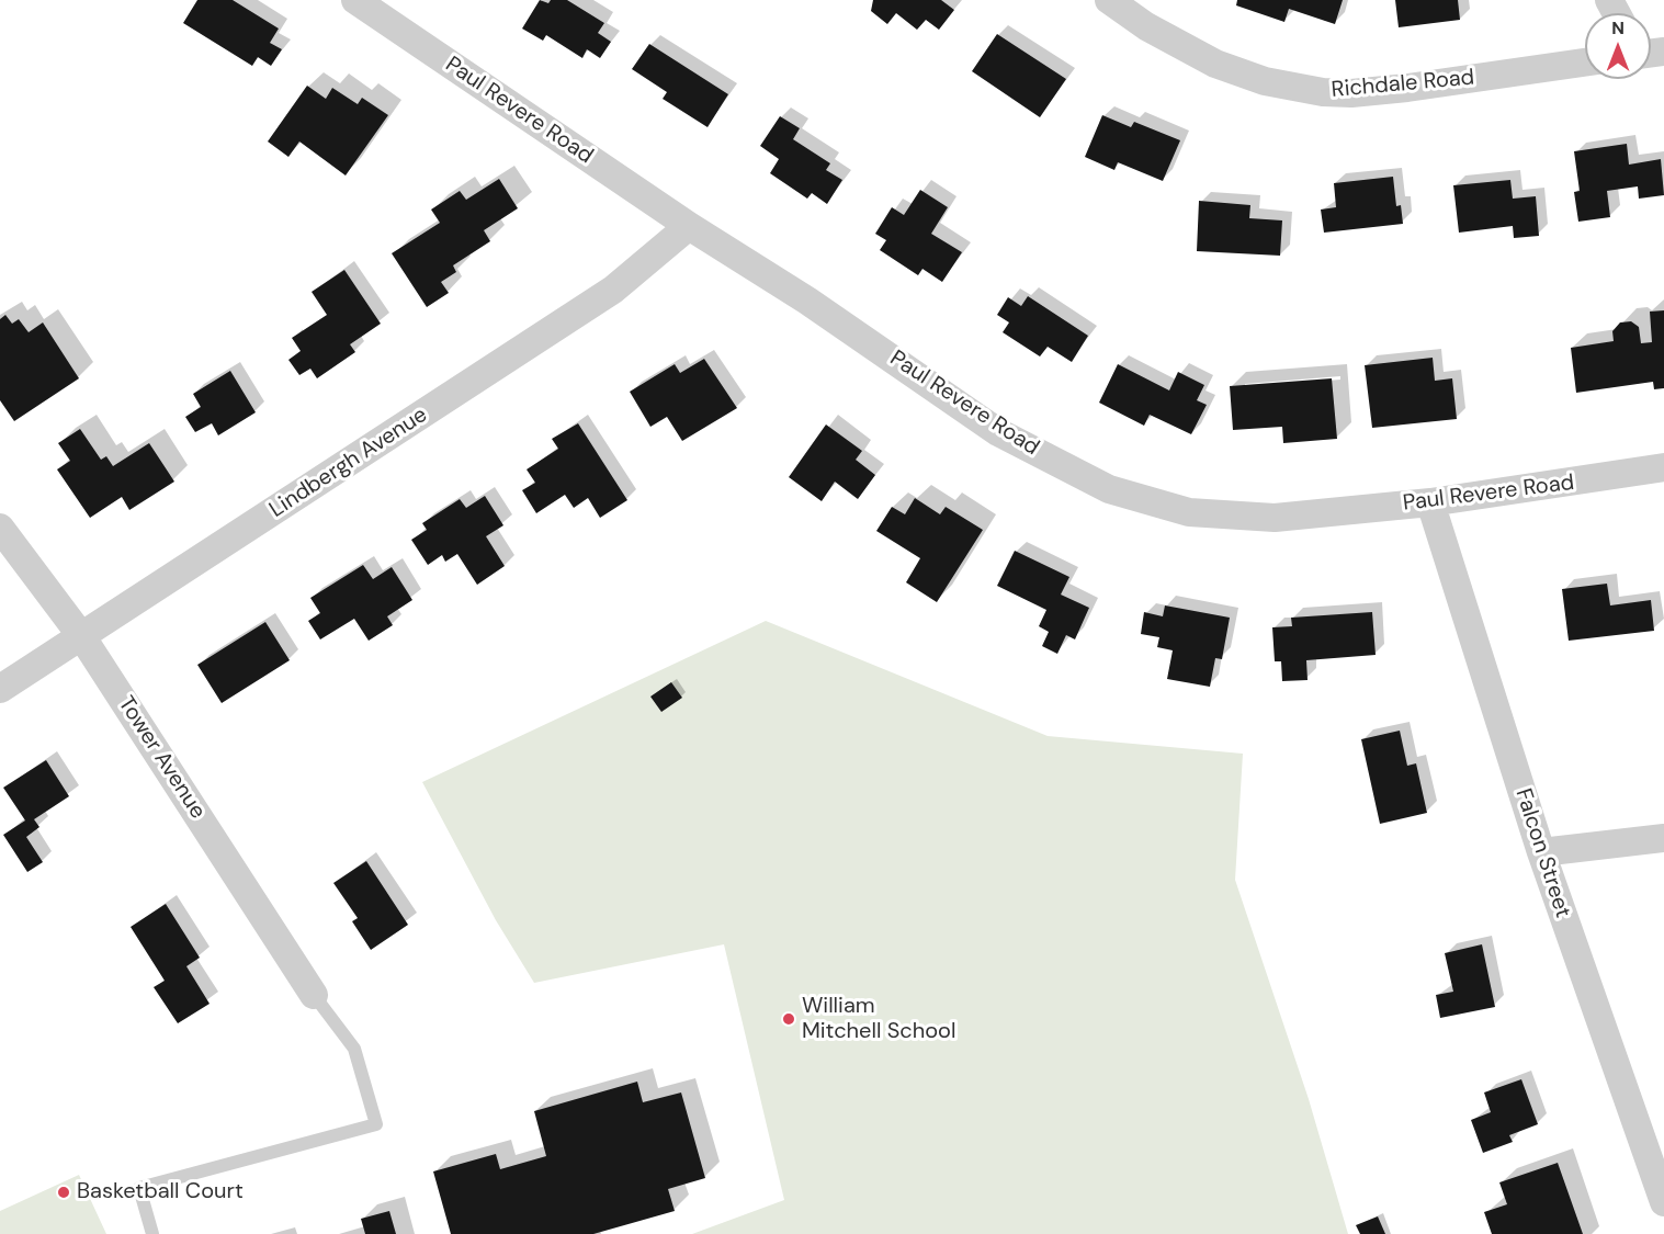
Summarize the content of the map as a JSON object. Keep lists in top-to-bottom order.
{
  "streets": {
    "street": [
      "Richdale Road",
      "Paul Revere Road",
      "Lindbergh Avenue",
      "Tower Avenue",
      "Falcon Street"
    ]
  },
  "crossings": [
    ["Paul Revere Road", "Lindbergh Avenue"],
    ["Paul Revere Road", "Falcon Street"],
    ["Lindbergh Avenue", "Tower Avenue"]
  ],
  "places": ["William Mitchell School", "Basketball Court"],
  "north": "top"
}
